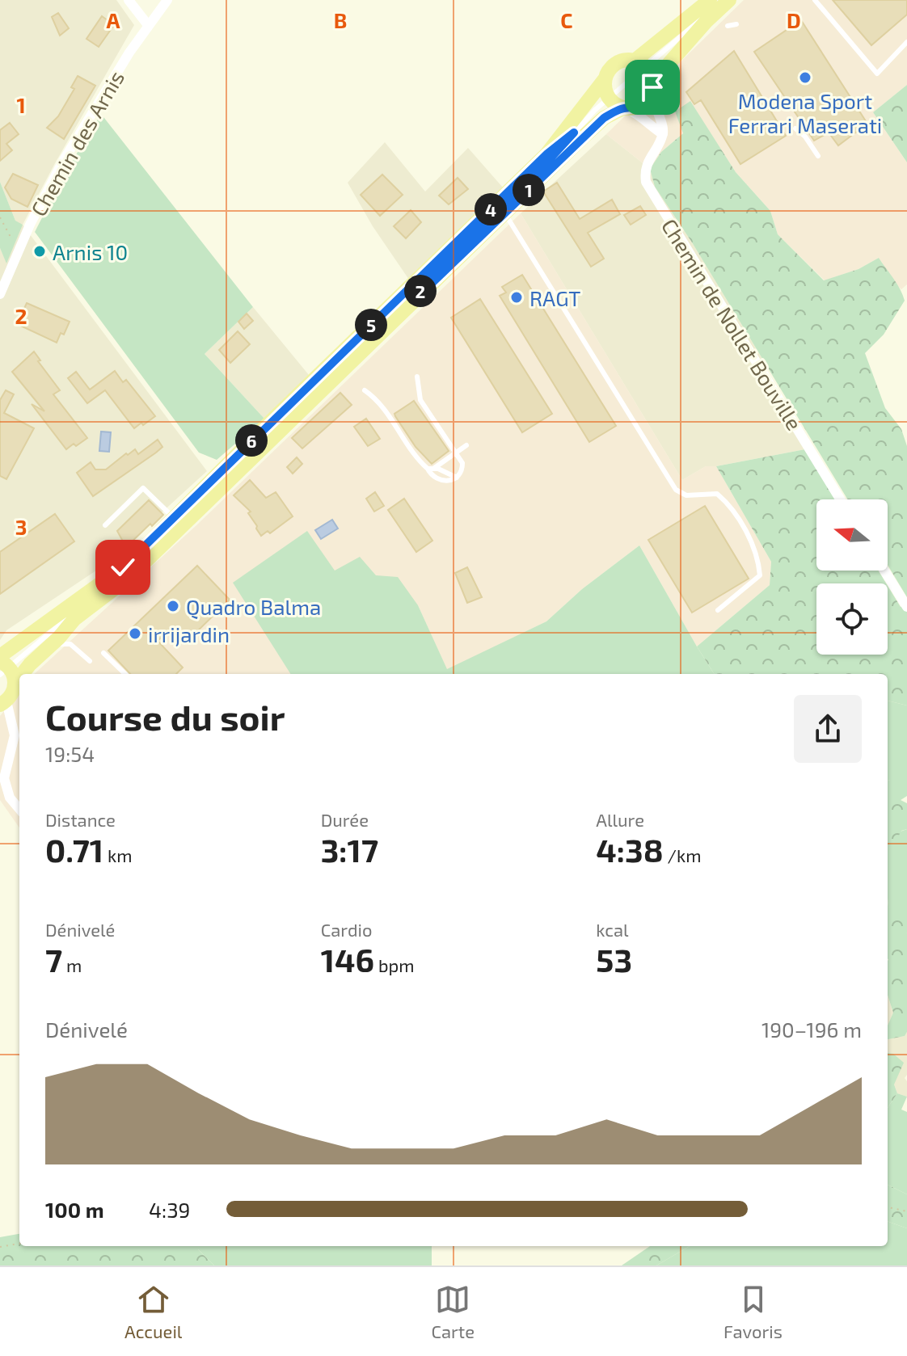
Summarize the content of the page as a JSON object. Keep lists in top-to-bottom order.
{
  "streets": {
    "street": ["Chemin des Arnis", "Chemin de Nollet Bouville"]
  },
  "places": [
    "Modena Sport Ferrari Maserati",
    "Arnis 10",
    "RAGT",
    "Quadro Balma",
    "irrijardin"
  ],
  "north": "left",
  "page": {
    "pins": [
      "1",
      "4",
      "2",
      "5",
      "6"
    ],
    "heading": ["Course du soir", "19:54"],
    "stats": [
      ["Distance", "0.71 km"],
      ["Durée", "3:17"],
      ["Allure", "4:38 /km"],
      ["Dénivelé", "7 m"],
      ["Cardio", "146 bpm"],
      ["kcal", "53"]
    ],
    "chart": ["Dénivelé", "190–196 m"],
    "list": [
      {
        "name": "100 m",
        "note": "4:39"
      }
    ],
    "tabs": ["Accueil", "Carte", "Favoris"]
  },
  "grid": {
    "columns": [
      "A",
      "B",
      "C",
      "D"
    ],
    "rows": ["1", "2", "3"]
  }
}
